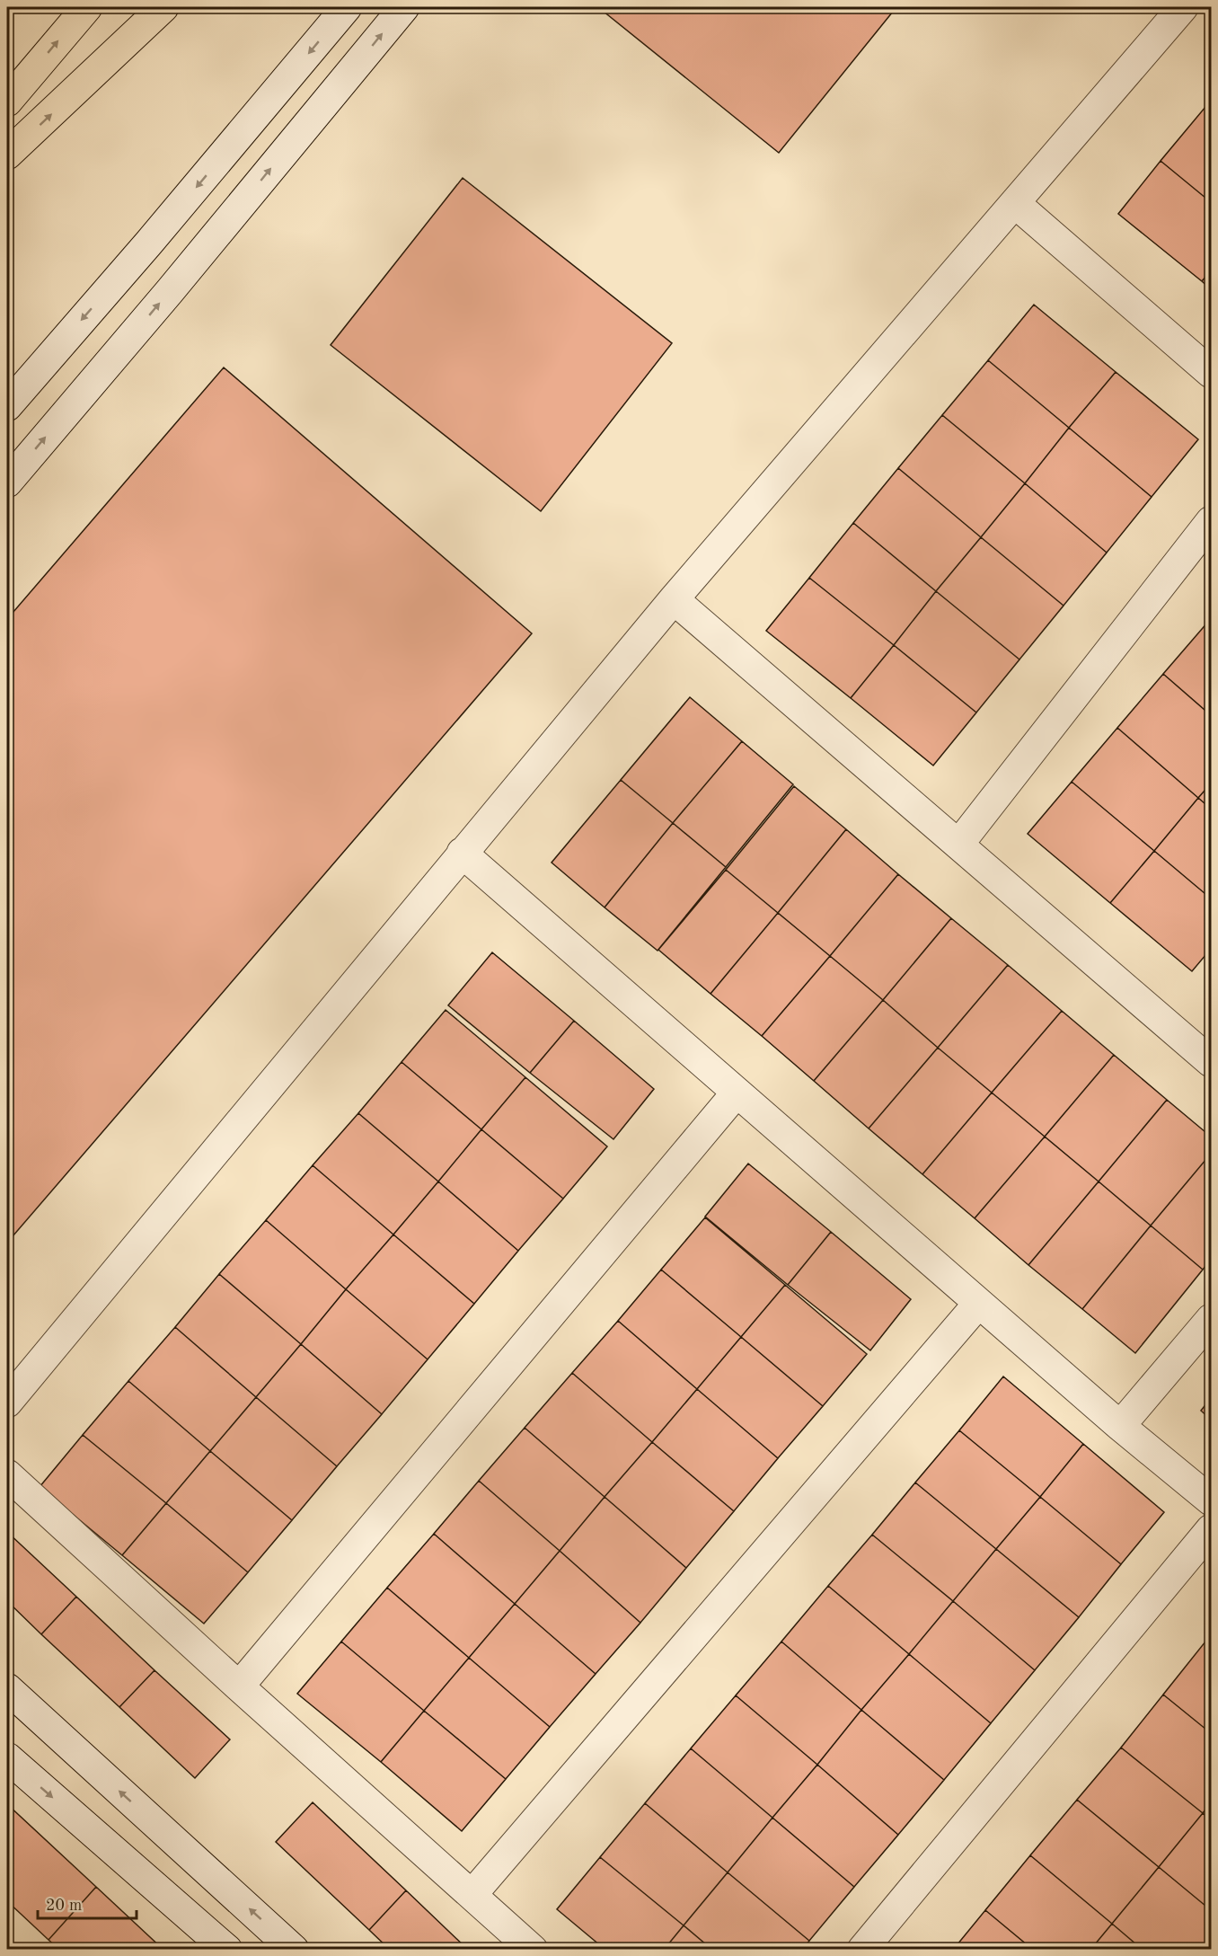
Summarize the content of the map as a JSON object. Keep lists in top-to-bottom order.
{
  "scale_bar": "20 m"
}
